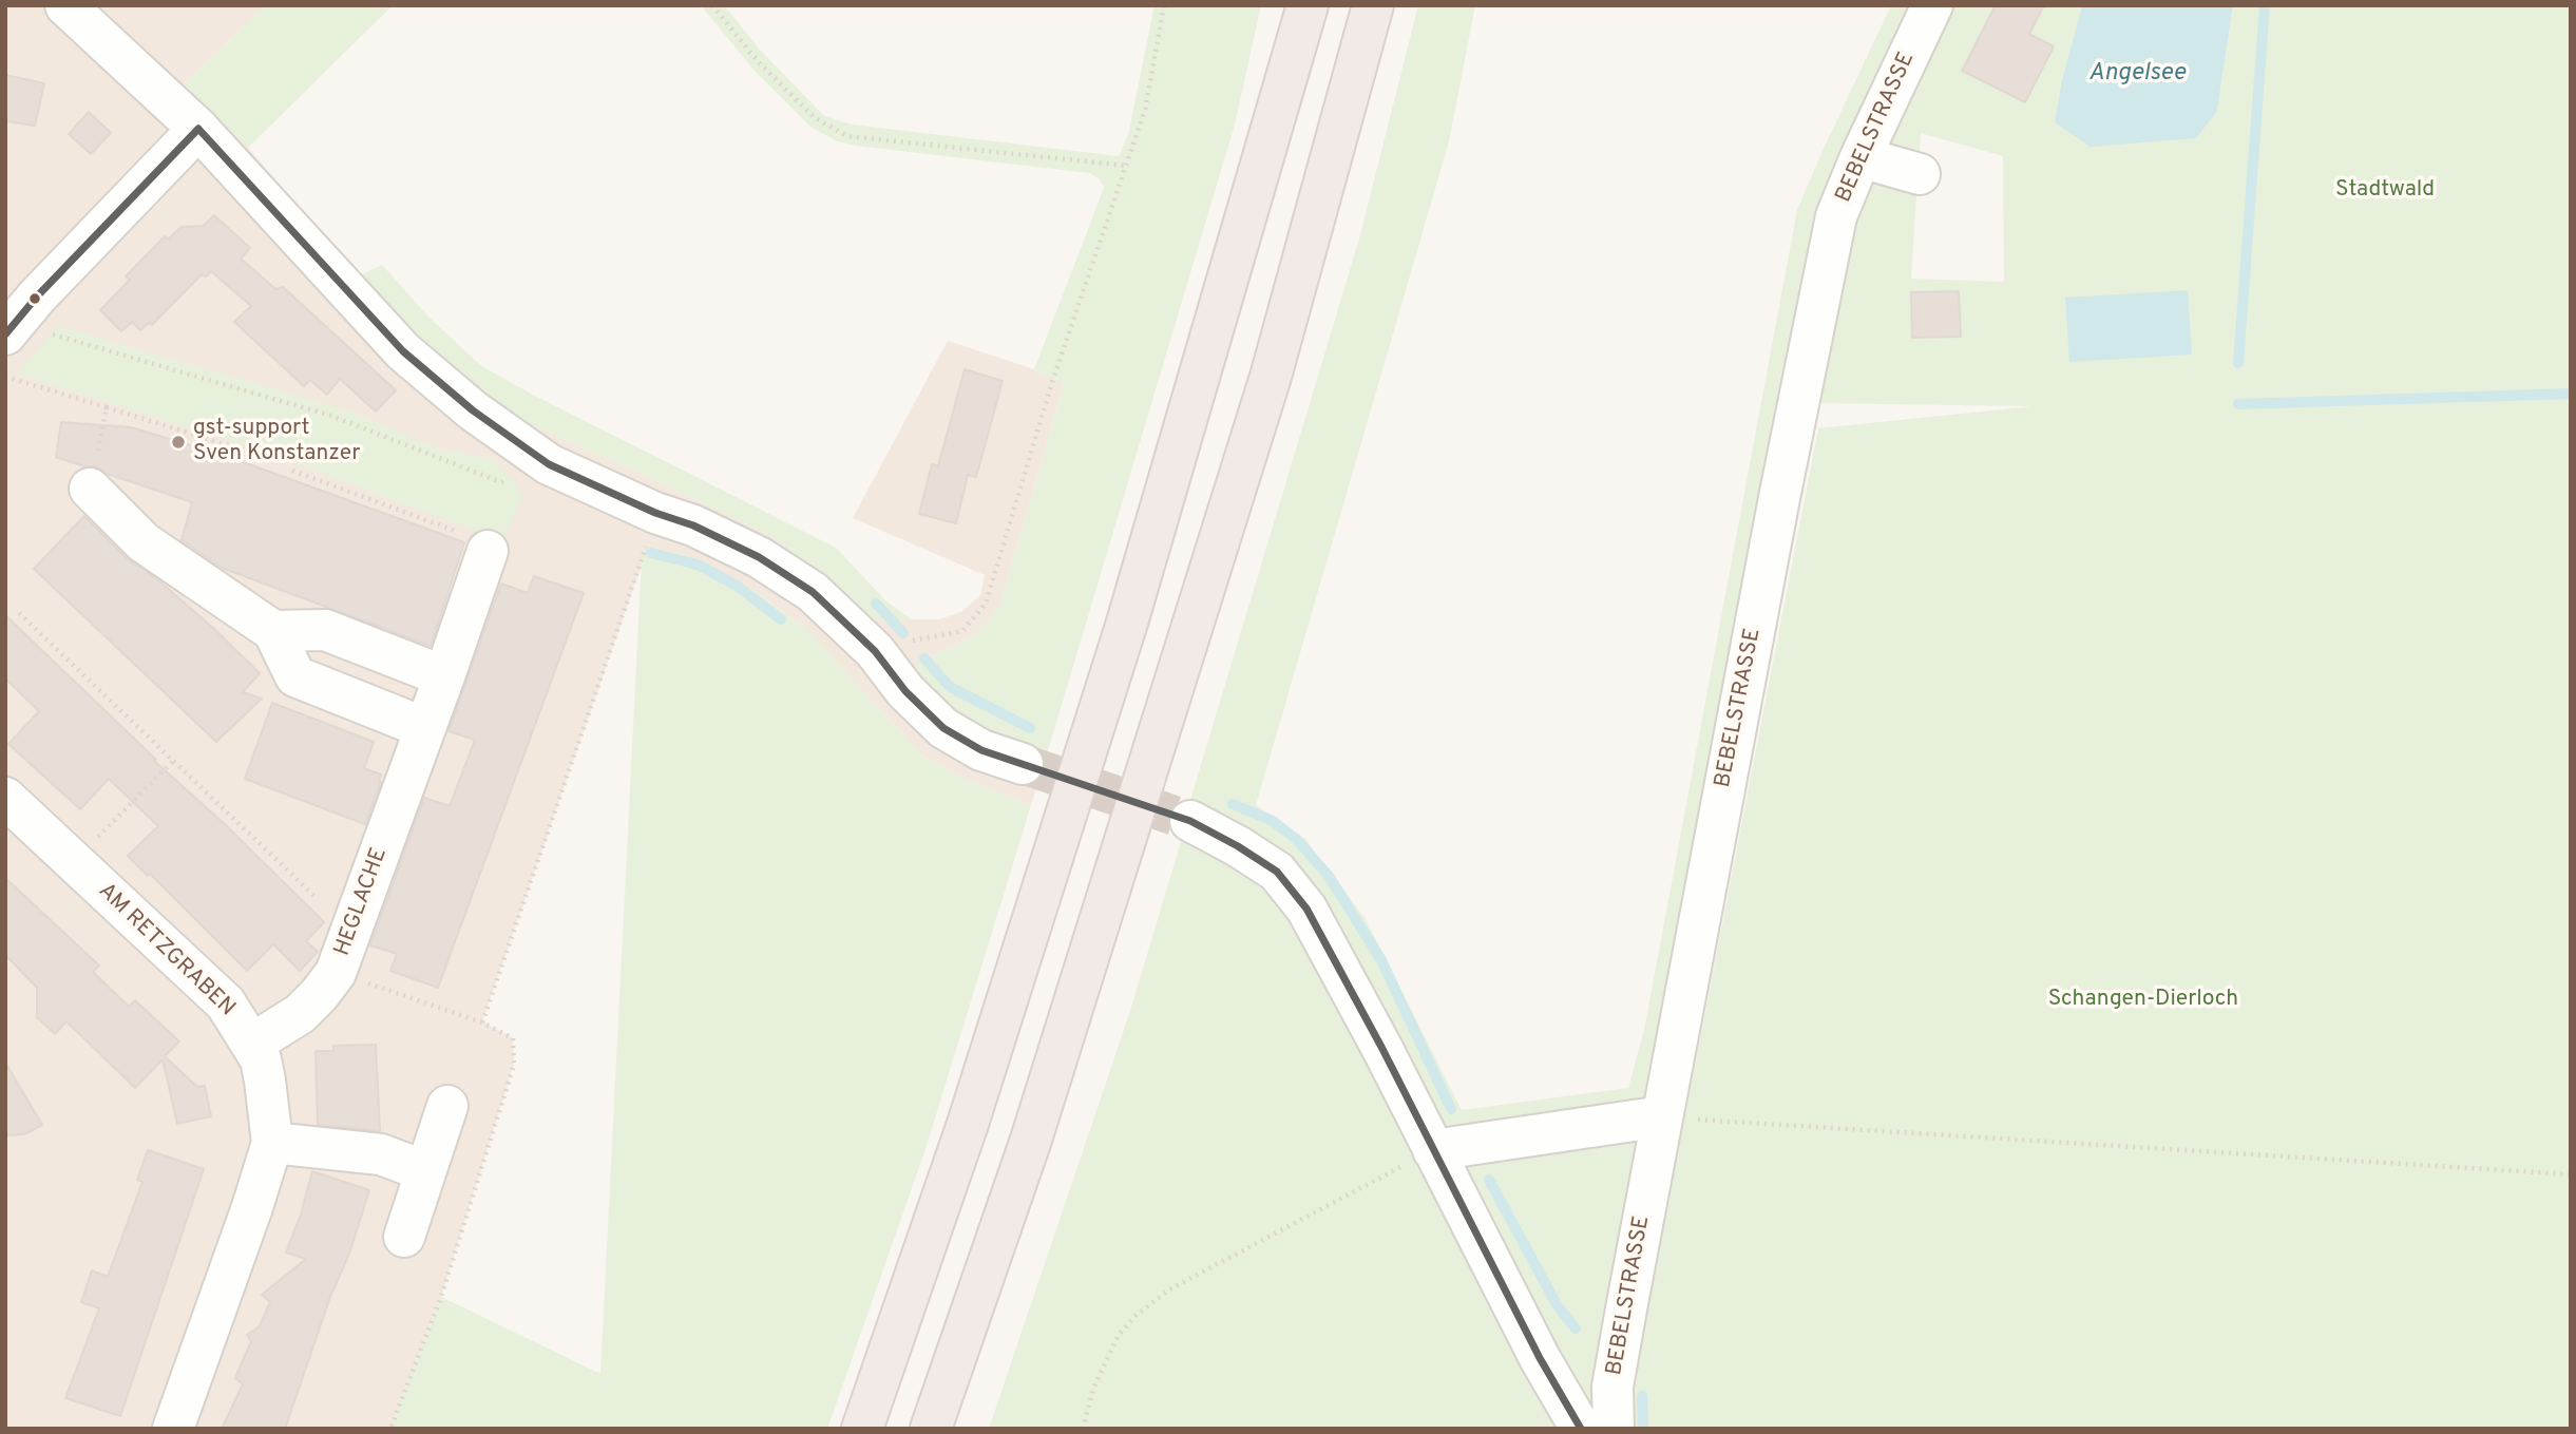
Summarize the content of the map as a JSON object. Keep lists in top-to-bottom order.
{
  "streets": {
    "street": ["BEBELSTRASSE", "HEGLACHE", "AM RETZGRABEN"]
  },
  "crossings": [
    ["HEGLACHE", "AM RETZGRABEN"]
  ],
  "water": ["Angelsee"],
  "parks": ["Stadtwald", "Schangen-Dierloch"],
  "places": ["gst-support Sven Konstanzer"]
}
